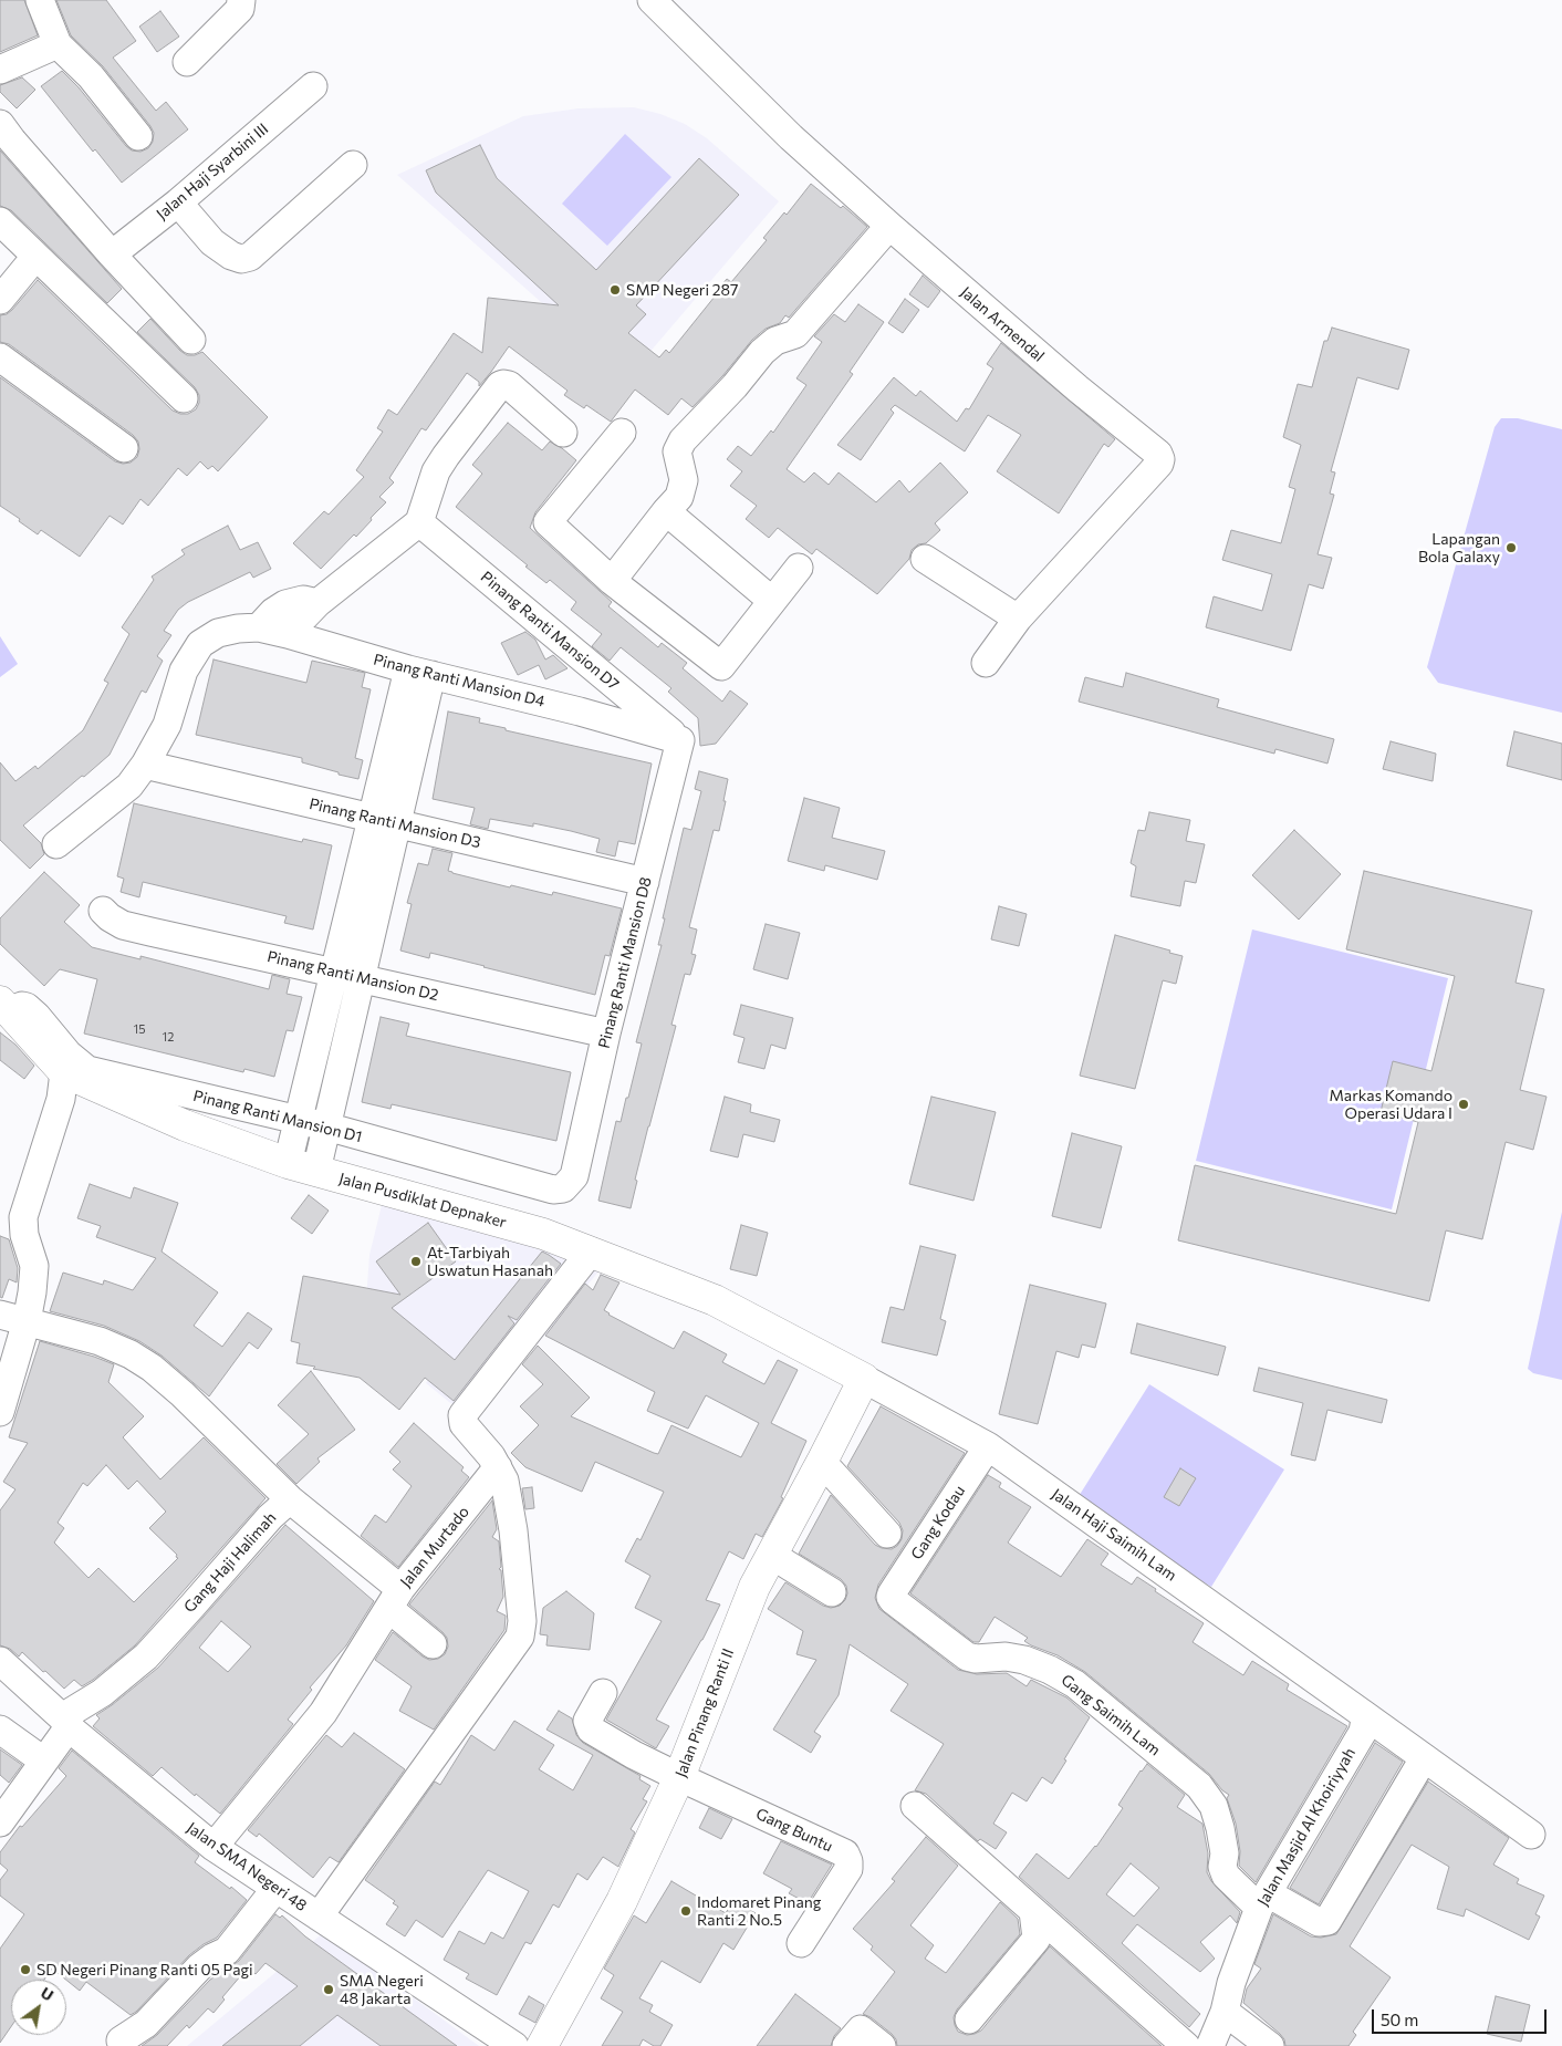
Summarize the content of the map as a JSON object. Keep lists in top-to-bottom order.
{
  "streets": {
    "street": [
      "Jalan Haji Syarbini III",
      "Jalan Armendal",
      "Pinang Ranti Mansion D7",
      "Pinang Ranti Mansion D4",
      "Pinang Ranti Mansion D3",
      "Pinang Ranti Mansion D8",
      "Pinang Ranti Mansion D2",
      "Pinang Ranti Mansion D1",
      "Jalan Pusdiklat Depnaker",
      "Gang Kodau",
      "Jalan Haji Saimih Lam",
      "Jalan Murtado",
      "Gang Haji Halimah",
      "Jalan Pinang Ranti II",
      "Gang Saimih Lam",
      "Jalan Masjid Al Khoiriyyah",
      "Gang Buntu",
      "Jalan SMA Negeri 48"
    ]
  },
  "crossings": [
    ["Pinang Ranti Mansion D7", "Pinang Ranti Mansion D4"],
    ["Pinang Ranti Mansion D7", "Pinang Ranti Mansion D8"],
    ["Pinang Ranti Mansion D4", "Pinang Ranti Mansion D8"],
    ["Pinang Ranti Mansion D3", "Pinang Ranti Mansion D8"],
    ["Pinang Ranti Mansion D8", "Pinang Ranti Mansion D2"],
    ["Pinang Ranti Mansion D8", "Pinang Ranti Mansion D1"],
    ["Pinang Ranti Mansion D1", "Jalan Pusdiklat Depnaker"],
    ["Jalan Pusdiklat Depnaker", "Jalan Haji Saimih Lam"],
    ["Jalan Pusdiklat Depnaker", "Jalan Pinang Ranti II"],
    ["Gang Kodau", "Jalan Haji Saimih Lam"],
    ["Gang Kodau", "Gang Saimih Lam"],
    ["Jalan Haji Saimih Lam", "Jalan Pinang Ranti II"],
    ["Jalan Haji Saimih Lam", "Gang Saimih Lam"],
    ["Jalan Haji Saimih Lam", "Jalan Masjid Al Khoiriyyah"],
    ["Jalan Murtado", "Gang Haji Halimah"],
    ["Jalan Murtado", "Jalan SMA Negeri 48"],
    ["Gang Haji Halimah", "Jalan SMA Negeri 48"],
    ["Jalan Pinang Ranti II", "Gang Buntu"],
    ["Gang Saimih Lam", "Jalan Masjid Al Khoiriyyah"]
  ],
  "places": [
    "SMP Negeri 287",
    "Lapangan Bola Galaxy",
    "Markas Komando Operasi Udara I",
    "At-Tarbiyah Uswatun Hasanah",
    "Indomaret Pinang Ranti 2 No.5",
    "SD Negeri Pinang Ranti 05 Pagi",
    "SMA Negeri 48 Jakarta"
  ],
  "house_numbers": ["15", "12"],
  "scale_bar": "50 m",
  "north": "top right"
}
